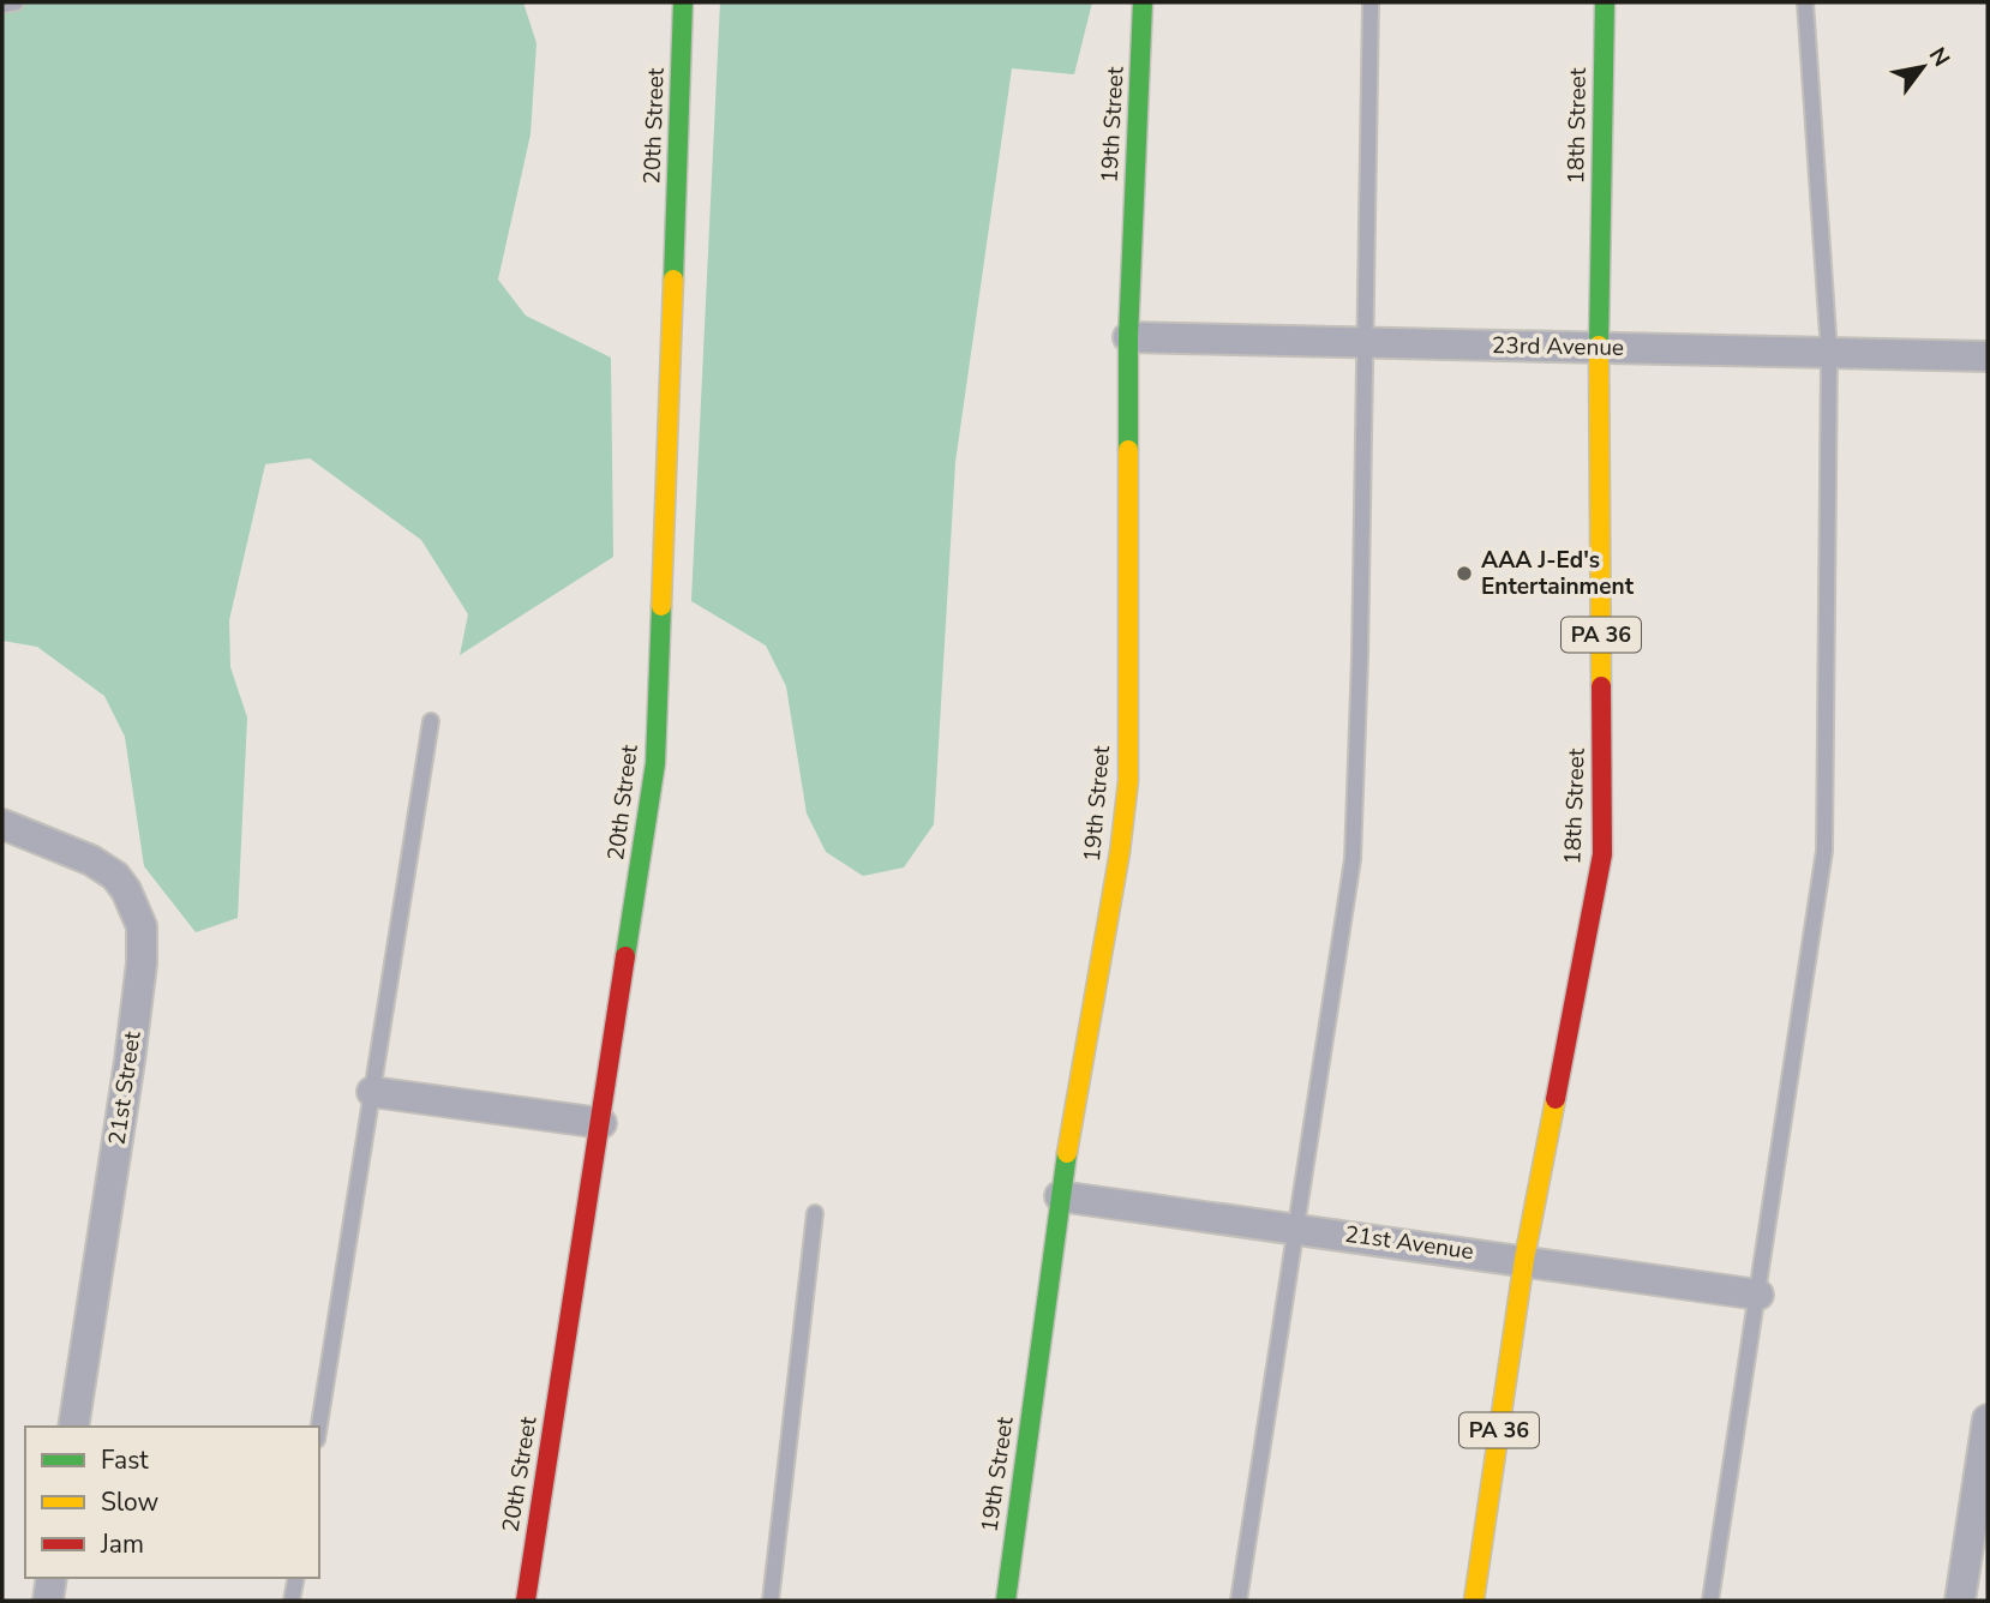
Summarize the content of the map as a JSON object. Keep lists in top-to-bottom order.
{
  "streets": {
    "street": [
      "19th Street",
      "20th Street",
      "18th Street",
      "23rd Avenue",
      "PA 36",
      "21st Street",
      "21st Avenue"
    ]
  },
  "crossings": [
    ["19th Street", "23rd Avenue"],
    ["19th Street", "21st Avenue"],
    ["18th Street", "23rd Avenue"],
    ["18th Street", "21st Avenue"]
  ],
  "places": ["AAA J-Ed's Entertainment"],
  "legend": ["Fast", "Slow", "Jam"],
  "north": "top right"
}
